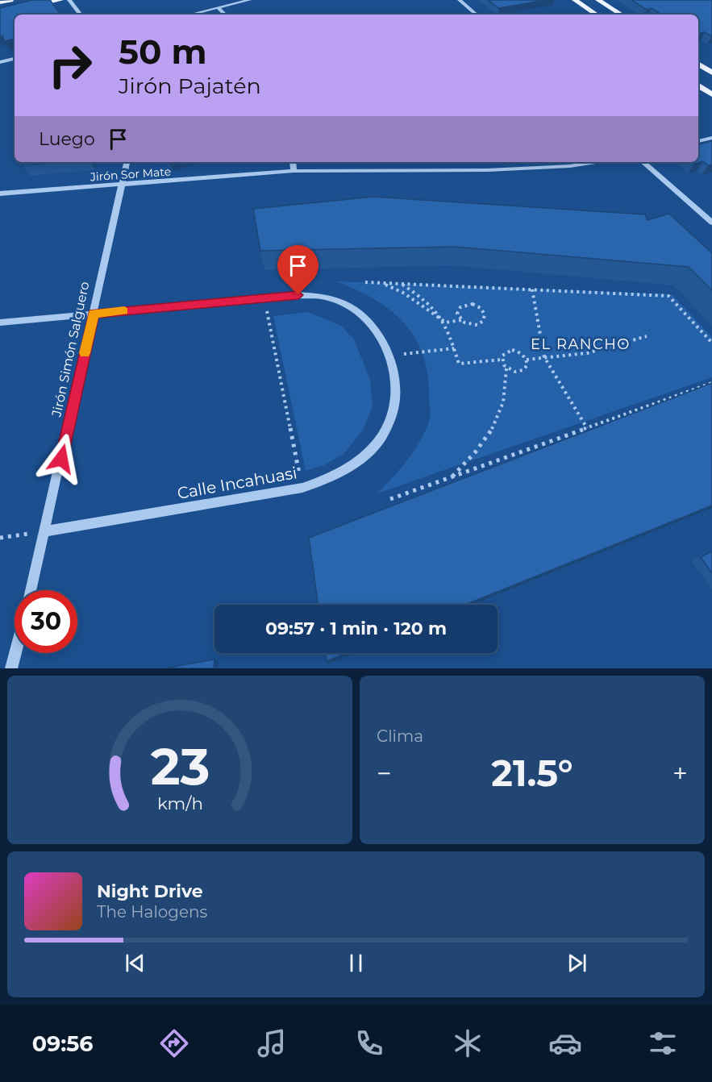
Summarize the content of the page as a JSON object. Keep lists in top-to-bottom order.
{
  "streets": {
    "street": ["Jirón Sor Mate", "Jirón Simón Salguero", "Calle Incahuasi"]
  },
  "crossings": [
    ["Jirón Sor Mate", "Jirón Simón Salguero"],
    ["Jirón Simón Salguero", "Calle Incahuasi"]
  ],
  "districts": ["EL RANCHO"],
  "page": {
    "turn": ["50 m", "Jirón Pajatén"],
    "then": "Luego",
    "limit": "30",
    "trip": "09:57 · 1 min · 120 m",
    "tile": "Clima",
    "heat": ["−", "21.5°", "+"],
    "song": ["Night Drive", "The Halogens"],
    "tabs": "09:56",
    "gauge": ["23", "km/h"]
  }
}
